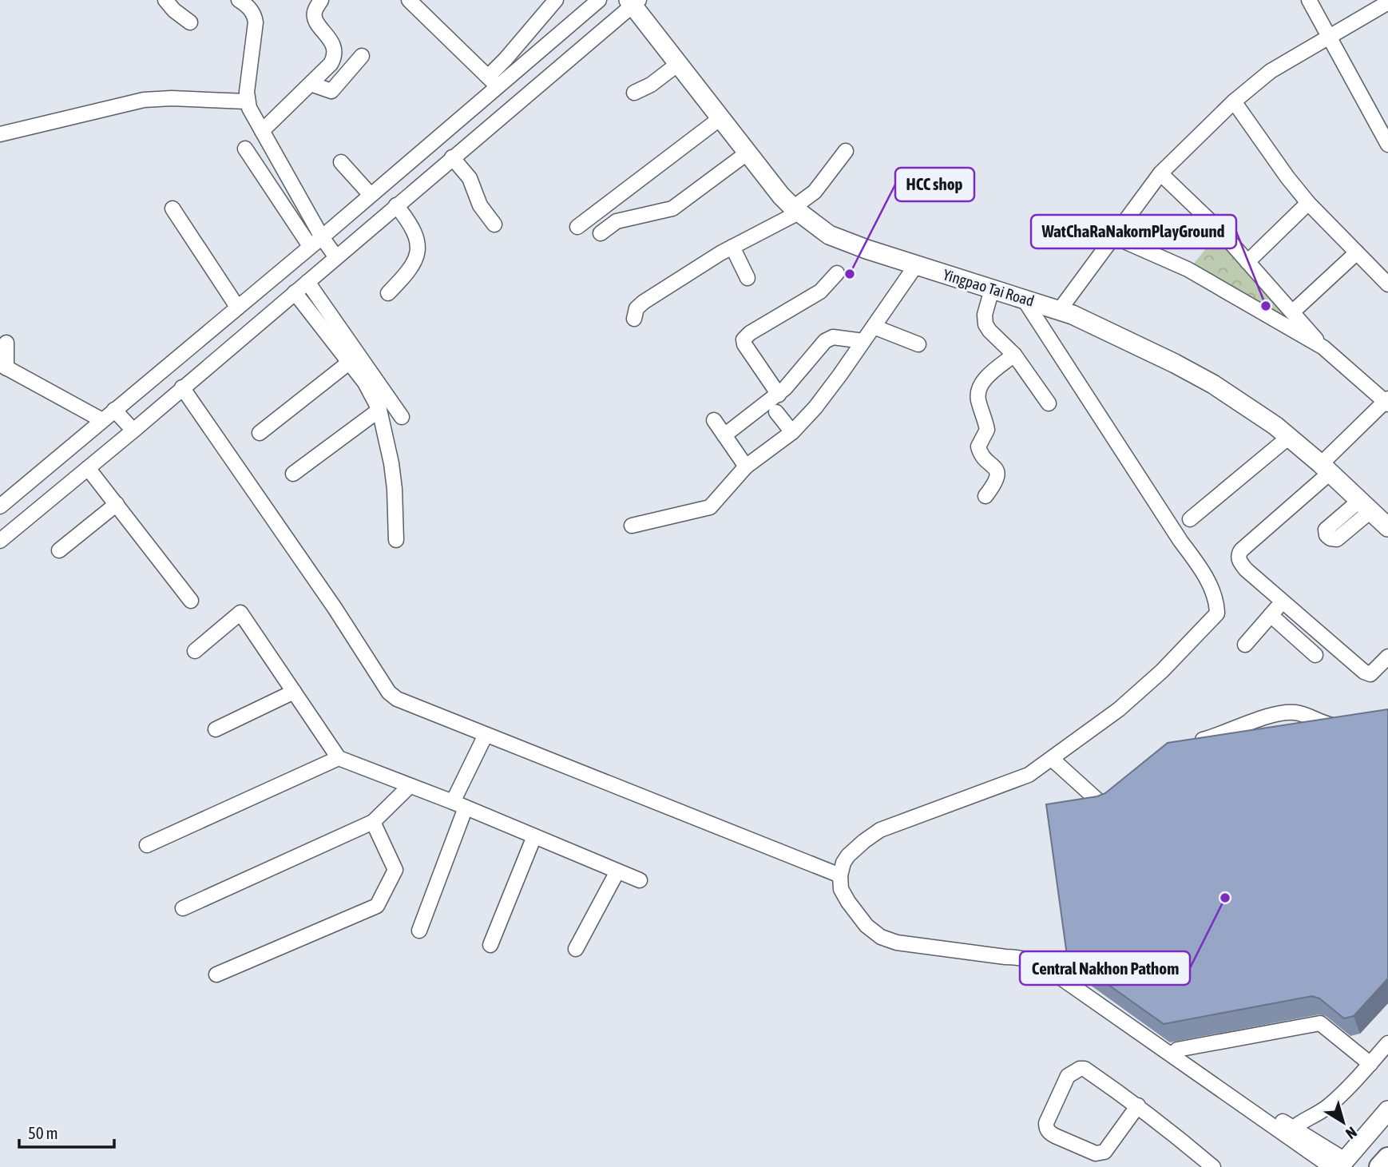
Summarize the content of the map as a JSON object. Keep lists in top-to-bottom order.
{
  "streets": {
    "main road": ["Yingpao Tai Road"]
  },
  "places": ["HCC shop", "WatChaRaNakornPlayGround", "Central Nakhon Pathom"],
  "scale_bar": "50 m",
  "north": "bottom right"
}
